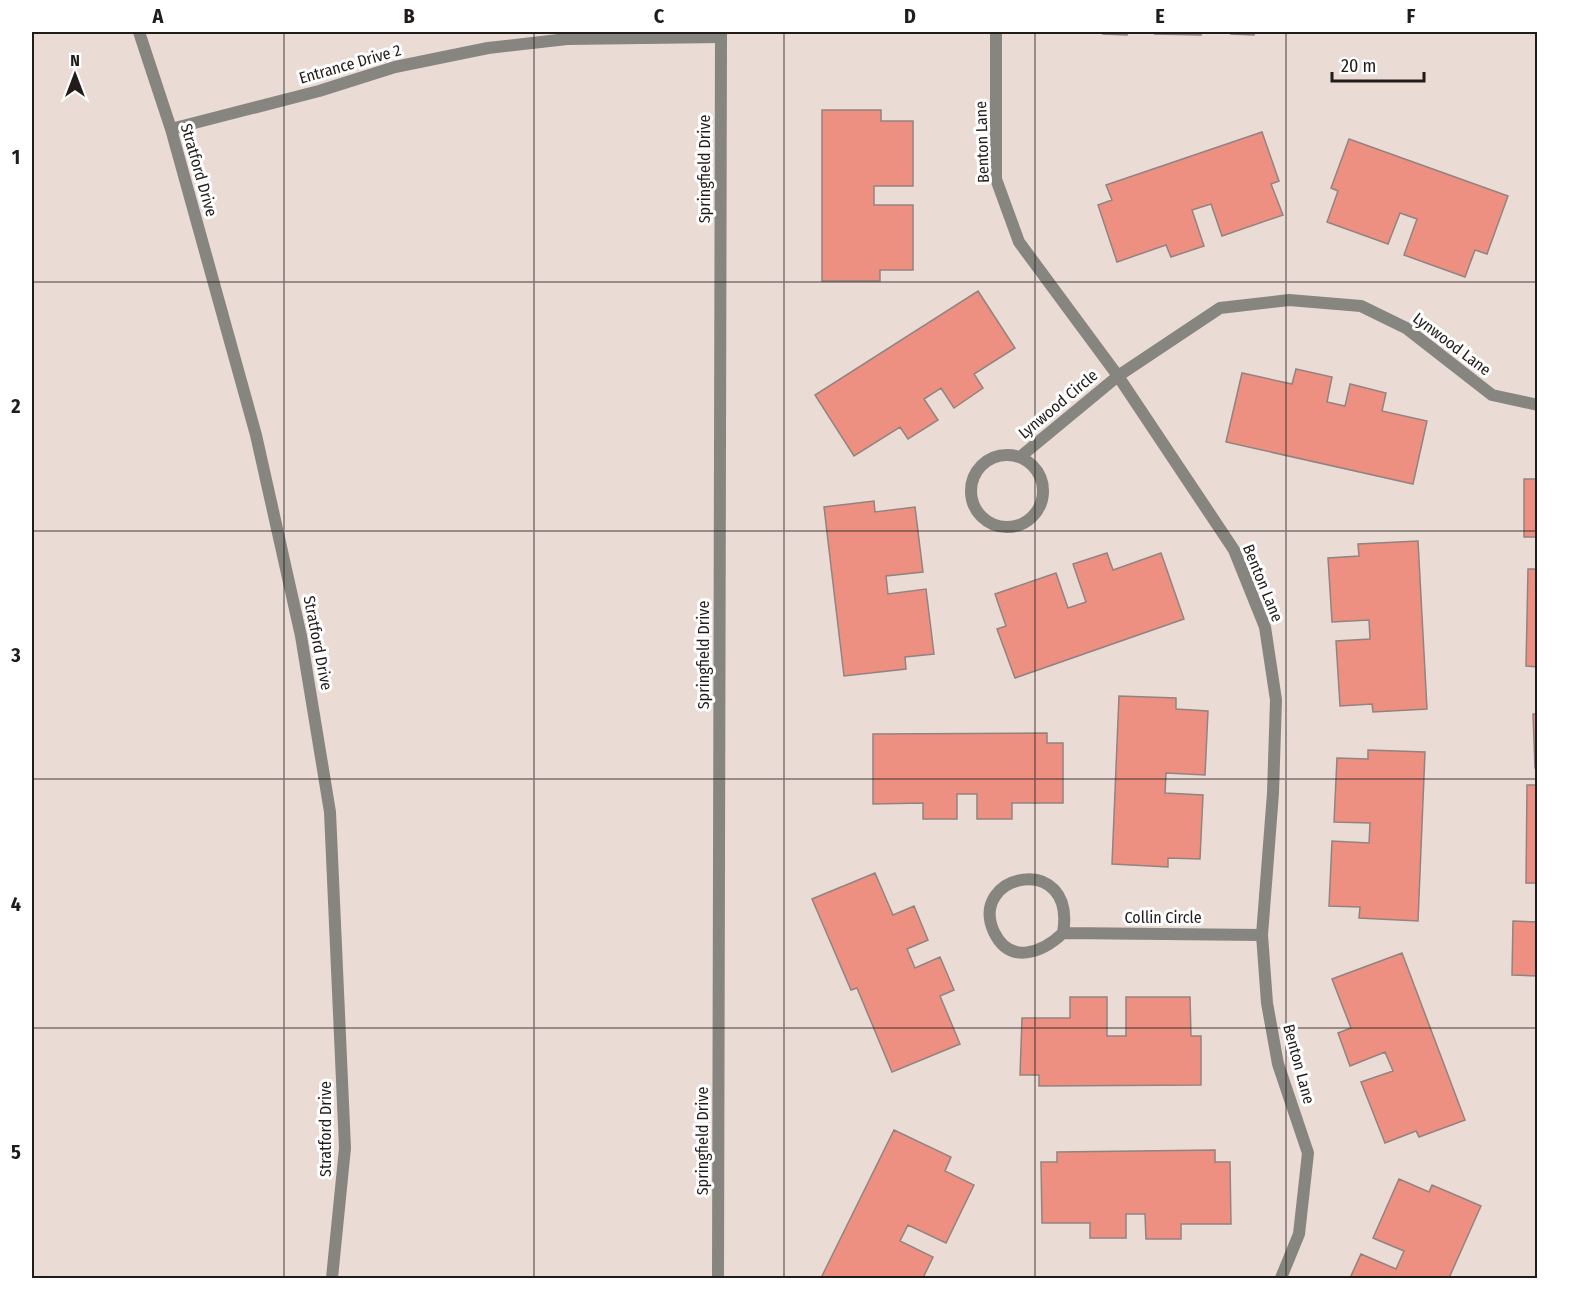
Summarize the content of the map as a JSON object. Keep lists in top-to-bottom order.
{
  "streets": {
    "street": [
      "Entrance Drive 2",
      "Benton Lane",
      "Springfield Drive",
      "Stratford Drive",
      "Lynwood Lane",
      "Lynwood Circle",
      "Collin Circle"
    ]
  },
  "crossings": [
    ["Entrance Drive 2", "Springfield Drive"],
    ["Entrance Drive 2", "Stratford Drive"],
    ["Benton Lane", "Lynwood Lane"],
    ["Benton Lane", "Lynwood Circle"],
    ["Benton Lane", "Collin Circle"],
    ["Lynwood Lane", "Lynwood Circle"]
  ],
  "scale_bar": "20 m",
  "north": "top",
  "grid": {
    "columns": [
      "A",
      "B",
      "C",
      "D",
      "E",
      "F"
    ],
    "rows": [
      "1",
      "2",
      "3",
      "4",
      "5"
    ]
  }
}
